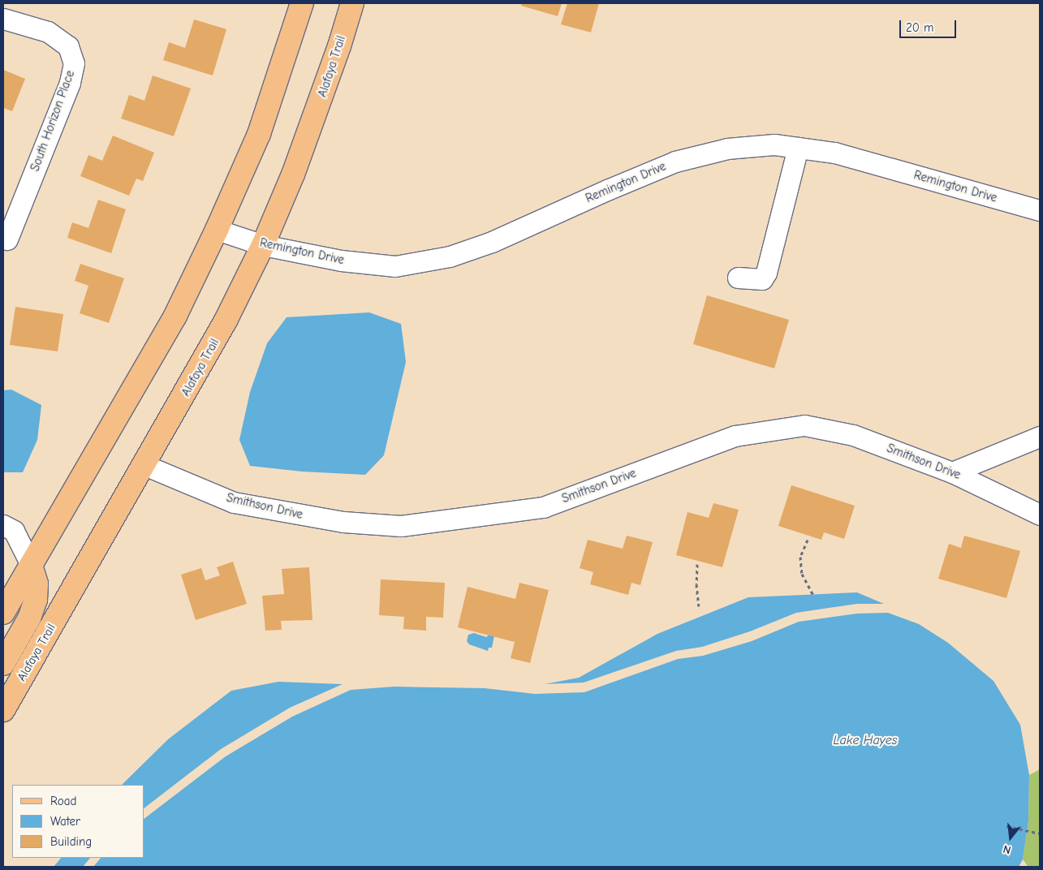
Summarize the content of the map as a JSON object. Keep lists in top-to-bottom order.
{
  "streets": {
    "main road": ["Alafaya Trail"],
    "street": ["South Horizon Place", "Remington Drive", "Smithson Drive"]
  },
  "crossings": [
    ["Alafaya Trail", "Remington Drive"],
    ["Alafaya Trail", "Smithson Drive"]
  ],
  "water": ["Lake Hayes"],
  "legend": ["Road", "Water", "Building"],
  "scale_bar": "20 m",
  "north": "bottom"
}
